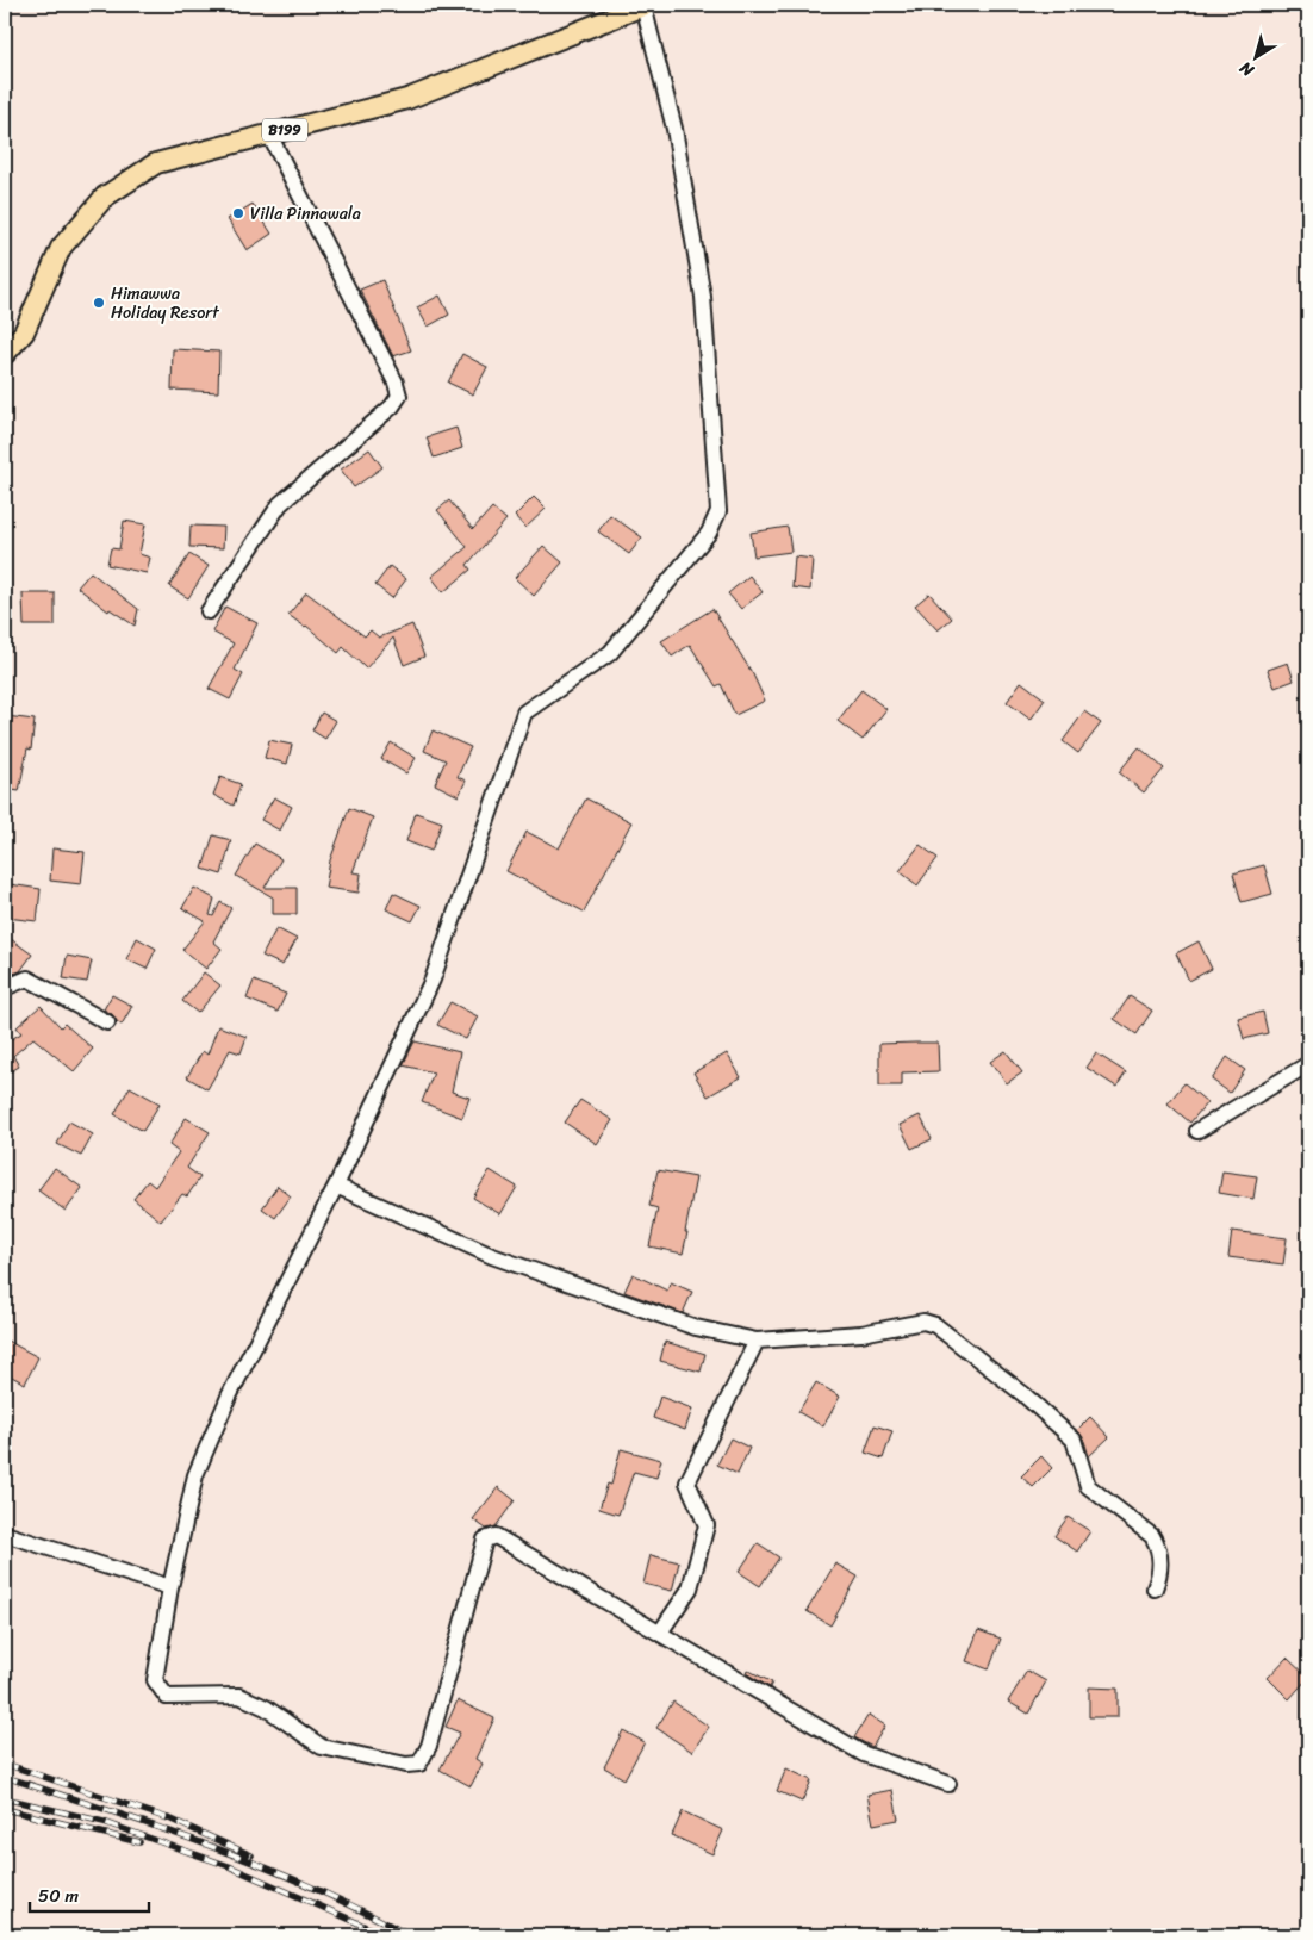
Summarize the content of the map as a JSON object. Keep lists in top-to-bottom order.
{
  "streets": {
    "main road": ["B199"]
  },
  "places": ["Villa Pinnawala", "Himawwa Holiday Resort"],
  "scale_bar": "50 m",
  "north": "bottom left"
}
